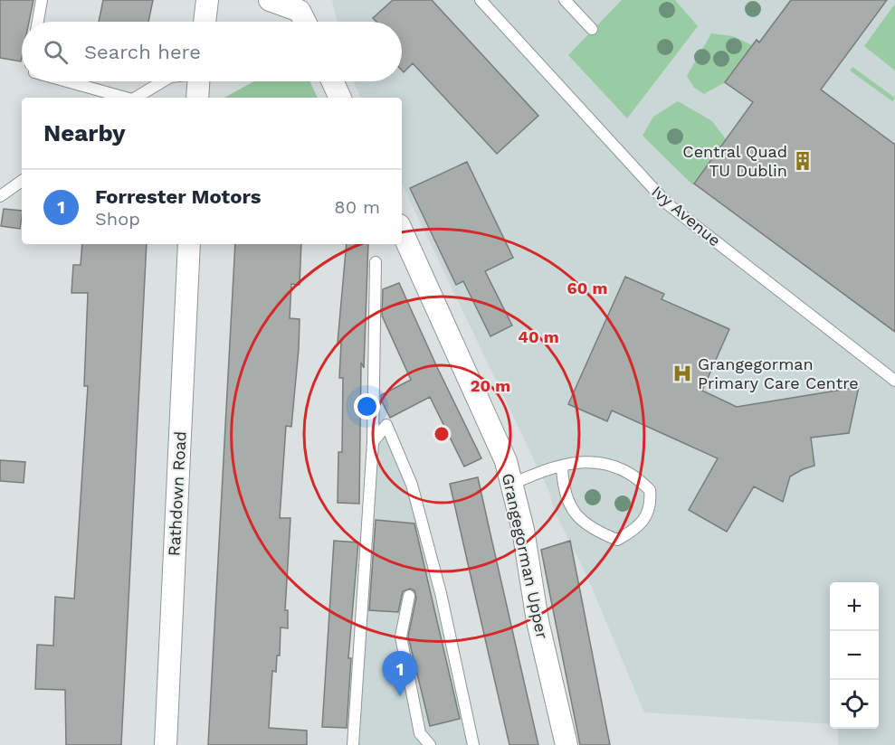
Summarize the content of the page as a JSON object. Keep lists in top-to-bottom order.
{
  "streets": {
    "street": ["Rathdown Road", "Grangegorman Upper"],
    "lane": ["Ivy Avenue"]
  },
  "places": {
    "building": ["Central Quad TU Dublin"],
    "hospital": ["Grangegorman Primary Care Centre"]
  },
  "page": {
    "search": "Search here",
    "heading": "Nearby",
    "list": [
      {
        "mark": "1",
        "name": "Forrester Motors",
        "note": "Shop",
        "value": "80 m"
      }
    ],
    "map_buttons": ["+", "−"],
    "pins": "1"
  },
  "rings": ["60 m", "40 m", "20 m"]
}
